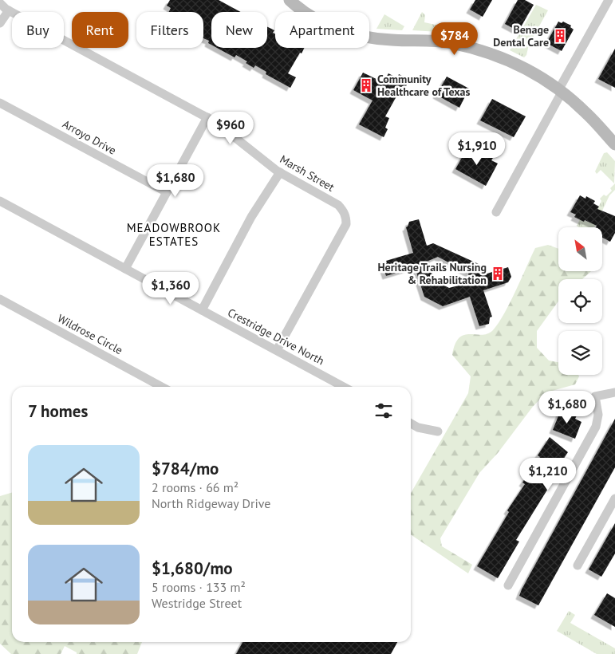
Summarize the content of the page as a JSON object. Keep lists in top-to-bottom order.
{
  "streets": {
    "street": [
      "Arroyo Drive",
      "Marsh Street",
      "Wildrose Circle",
      "Crestridge Drive North"
    ]
  },
  "crossings": [
    ["Marsh Street", "Crestridge Drive North"]
  ],
  "districts": ["MEADOWBROOK ESTATES"],
  "places": {
    "building": ["Benage Dental Care", "Community Healthcare of Texas", "Heritage Trails Nursing & Rehabilitation"]
  },
  "north": "top left",
  "page": {
    "chip": [
      "Buy",
      "Rent",
      "Filters",
      "New",
      "Apartment"
    ],
    "price": [
      "$784",
      "$960",
      "$1,910",
      "$1,680",
      "$1,360",
      "$1,680",
      "$1,210"
    ],
    "heading": "7 homes",
    "list": [
      {
        "name": "$784/mo",
        "note": "2 rooms · 66 m² · North Ridgeway Drive"
      },
      {
        "name": "$1,680/mo",
        "note": "5 rooms · 133 m² · Westridge Street"
      }
    ]
  }
}
